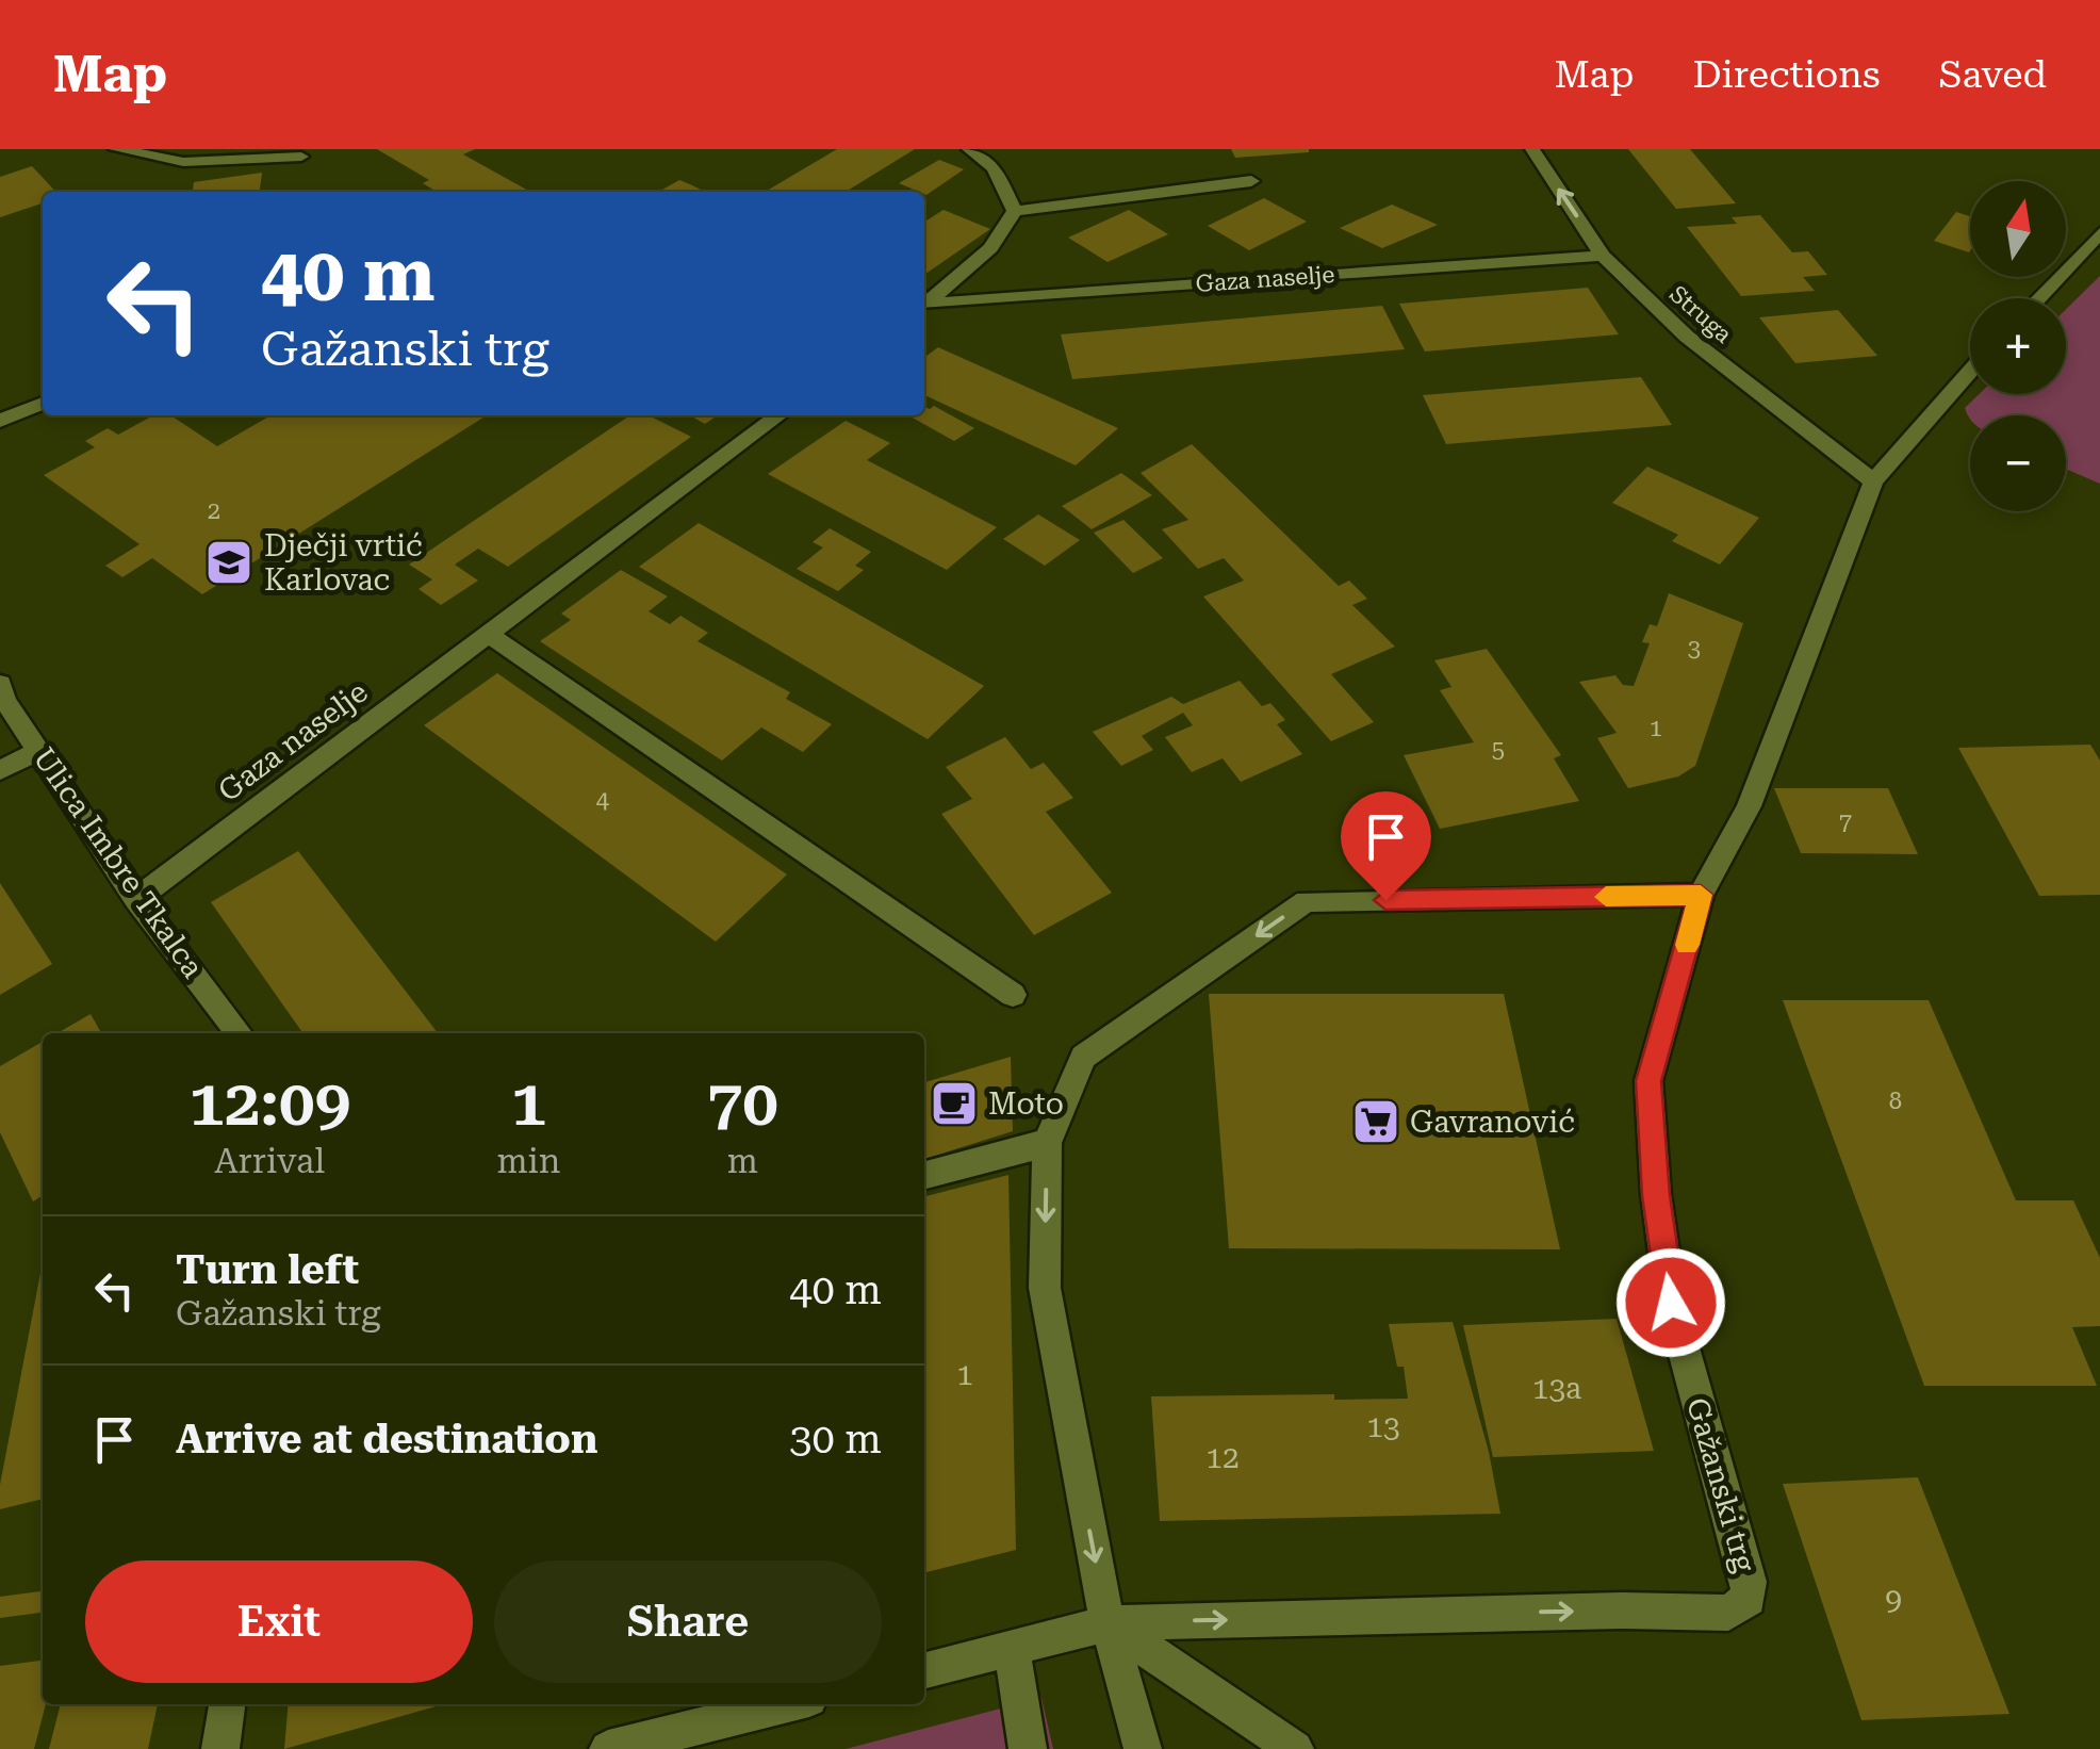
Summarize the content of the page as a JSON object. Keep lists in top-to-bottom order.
{
  "streets": {
    "street": [
      "Gaza naselje",
      "Struga",
      "Ulica Imbre Tkalca",
      "Gažanski trg"
    ]
  },
  "crossings": [
    ["Gaza naselje", "Struga"],
    ["Gaza naselje", "Ulica Imbre Tkalca"]
  ],
  "places": {
    "school or university": ["Dječji vrtić Karlovac"],
    "cafe": ["Moto"],
    "supermarket": ["Gavranović"]
  },
  "house_numbers": [
    "2",
    "3",
    "1",
    "5",
    "4",
    "7",
    "8",
    "1",
    "13a",
    "13",
    "12",
    "9"
  ],
  "north": "top",
  "page": {
    "header": "Map",
    "nav": ["Map", "Directions", "Saved"],
    "map_buttons": ["+", "−"],
    "turn": ["40 m", "Gažanski trg"],
    "eta": [
      "12:09",
      "Arrival",
      "1",
      "min",
      "70",
      "m"
    ],
    "list": [
      {
        "name": "Turn left",
        "note": "Gažanski trg",
        "value": "40 m"
      },
      {
        "name": "Arrive at destination",
        "value": "30 m"
      }
    ],
    "buttons": ["Exit", "Share"]
  }
}
